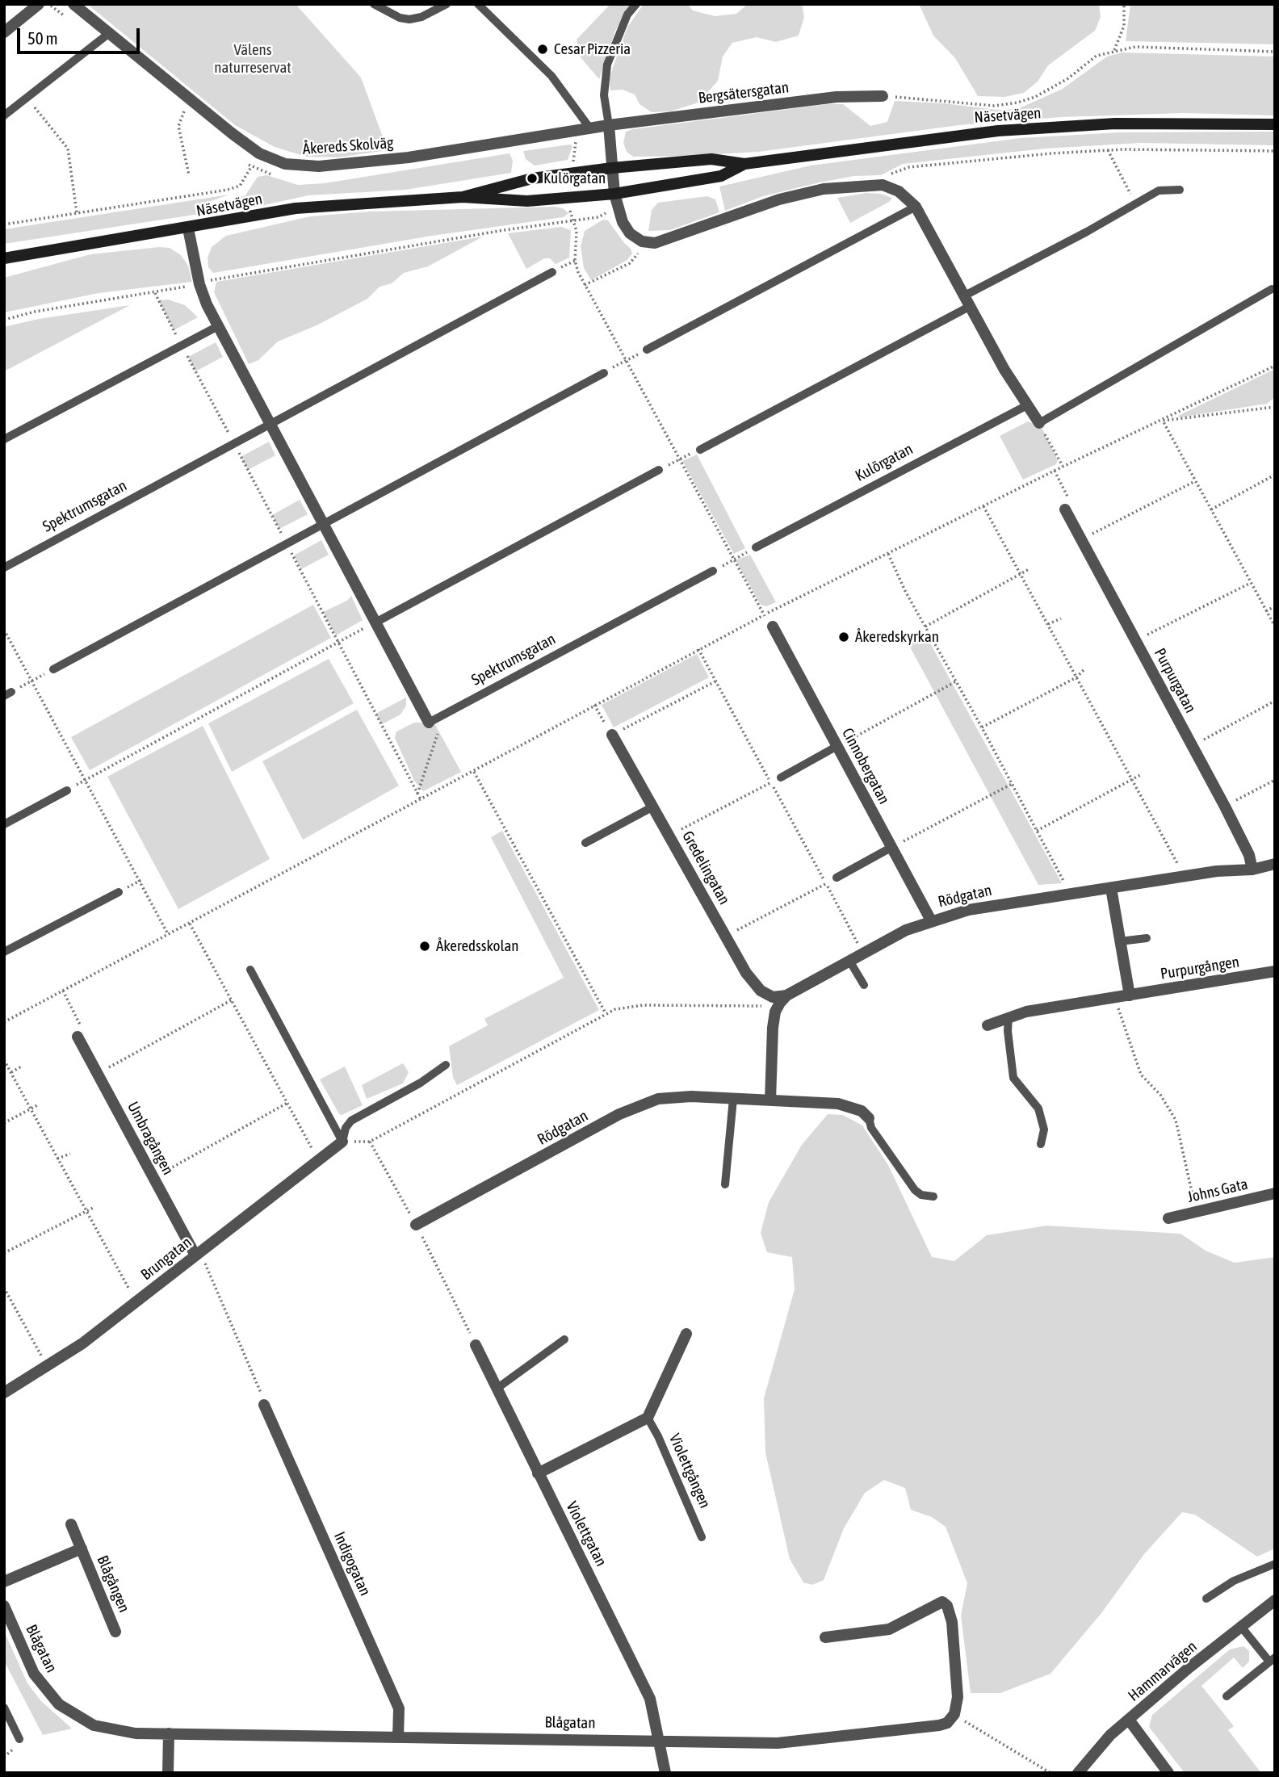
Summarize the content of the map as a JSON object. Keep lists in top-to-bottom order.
{
  "streets": {
    "street": [
      "Bergsätersgatan",
      "Näsetvägen",
      "Åkereds Skolväg",
      "Purpurgatan",
      "Cinnobergatan",
      "Gredelingatan",
      "Rödgatan",
      "Purpurgången",
      "Umbragången",
      "Johns Gata",
      "Brungatan",
      "Violettgatan",
      "Indigogatan",
      "Blågången",
      "Blågatan",
      "Hammarvägen"
    ],
    "lane": ["Kulörgatan", "Spektrumsgatan", "Violettgången"]
  },
  "crossings": [
    ["Bergsätersgatan", "Åkereds Skolväg"],
    ["Purpurgatan", "Rödgatan"],
    ["Cinnobergatan", "Rödgatan"],
    ["Gredelingatan", "Rödgatan"],
    ["Umbragången", "Brungatan"],
    ["Violettgatan", "Blågatan"],
    ["Indigogatan", "Blågatan"]
  ],
  "parks": ["Välens naturreservat"],
  "places": [
    "Cesar Pizzeria",
    "Kulörgatan",
    "Åkeredskyrkan",
    "Åkeredsskolan"
  ],
  "scale_bar": "50 m"
}
